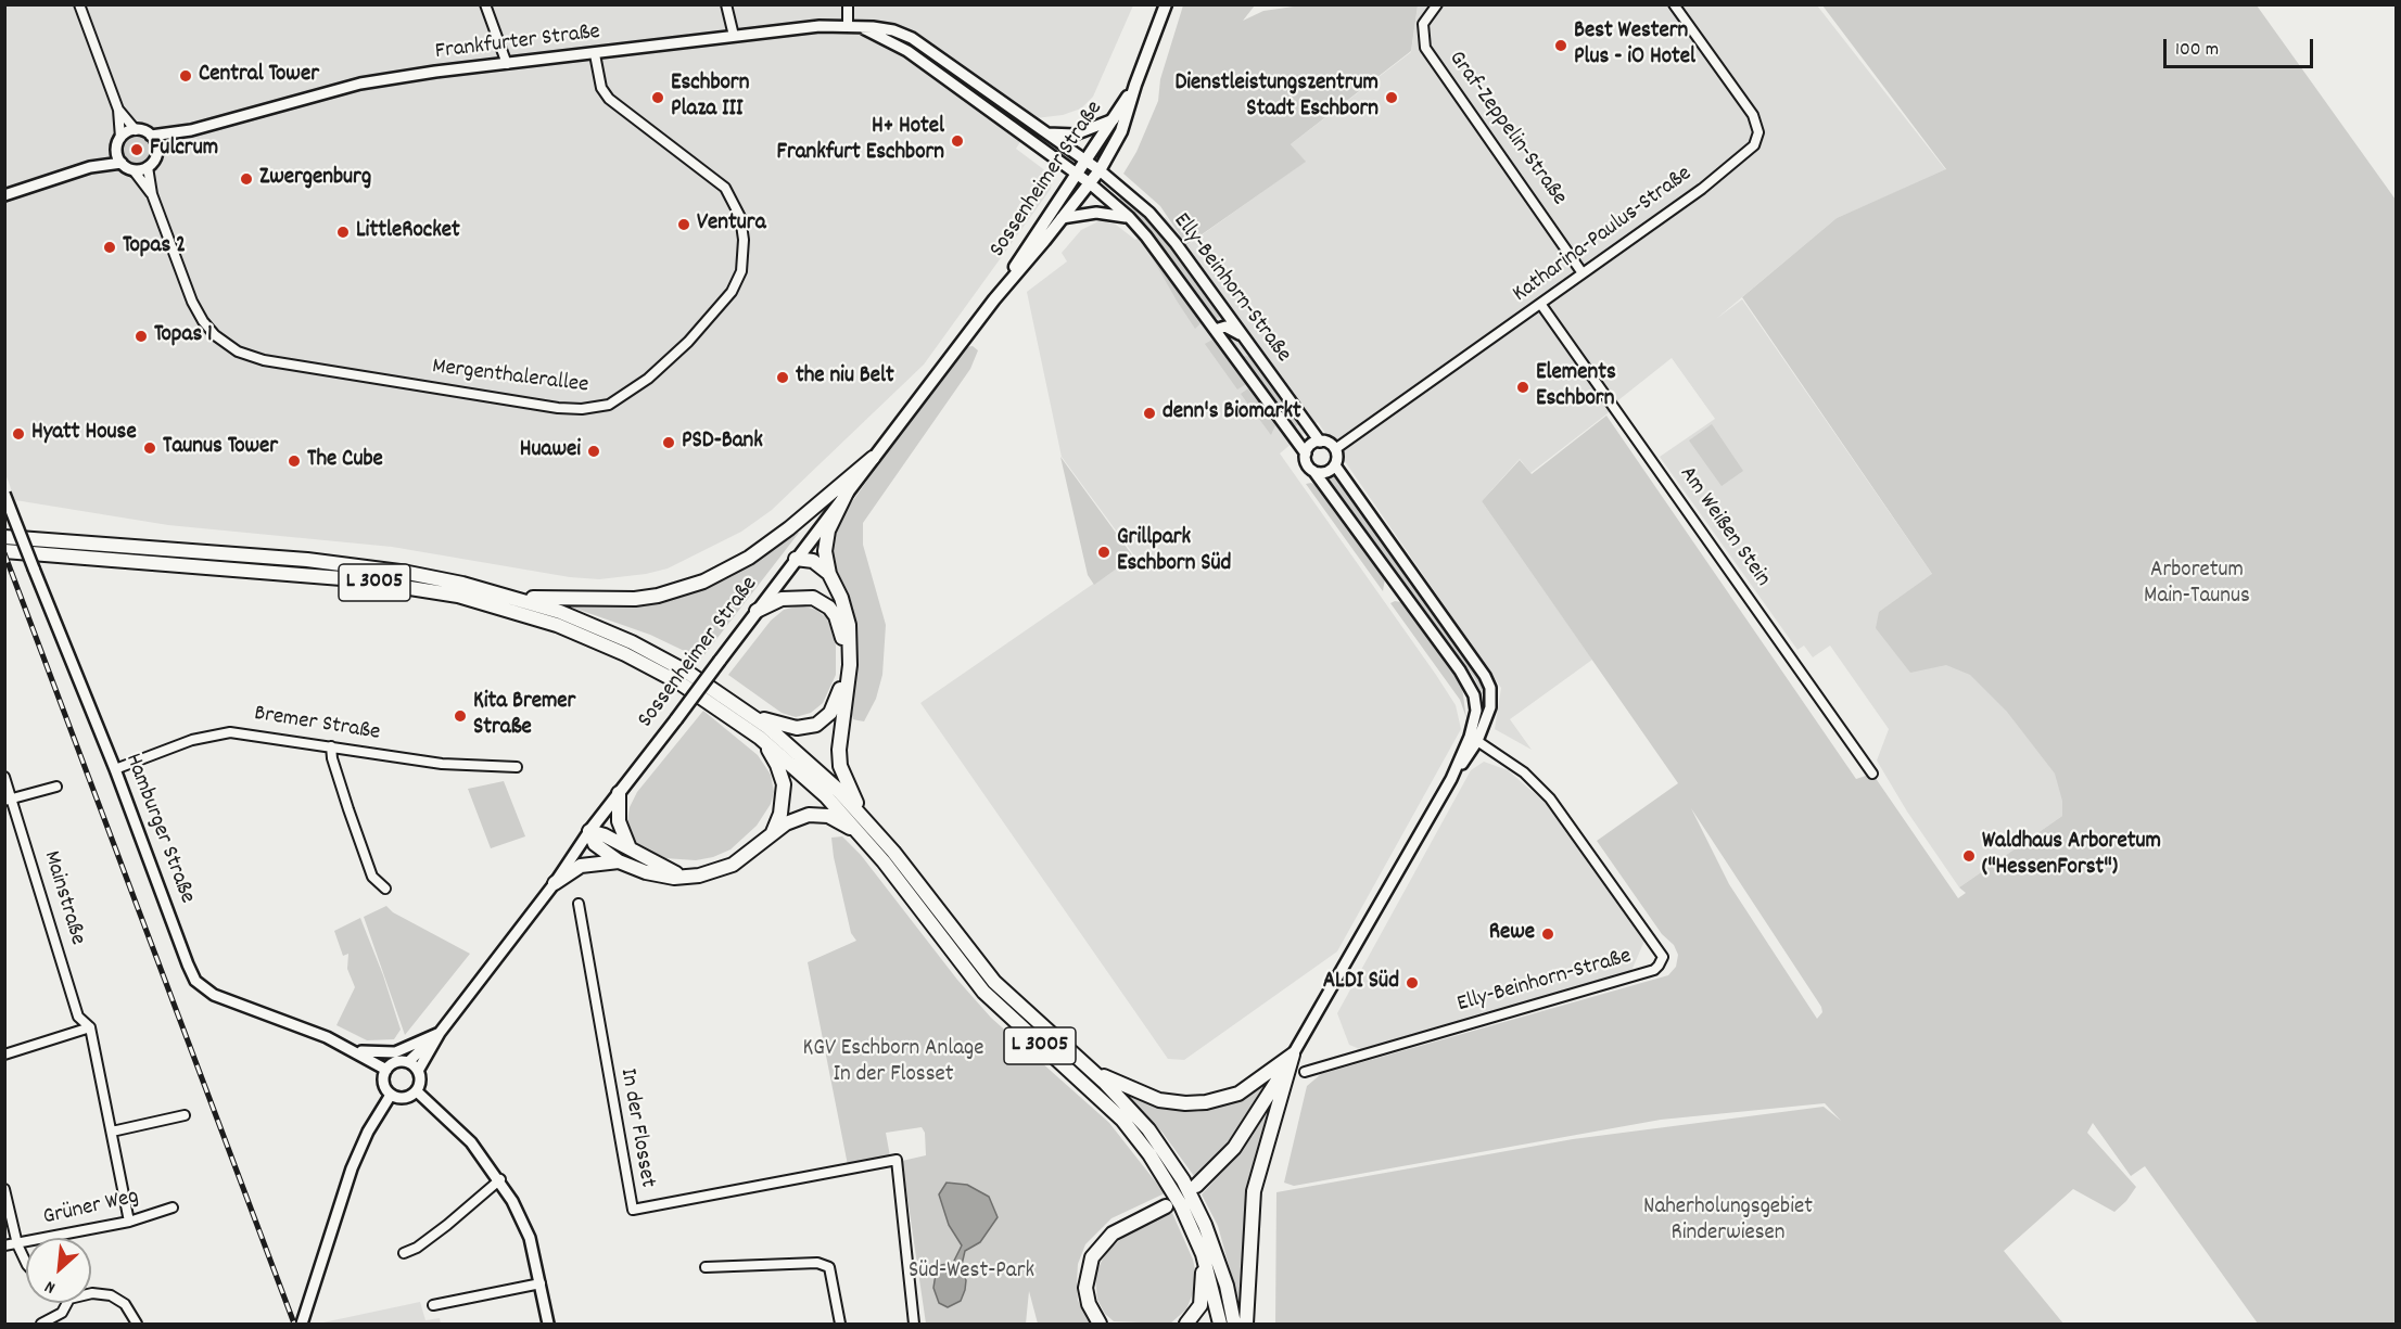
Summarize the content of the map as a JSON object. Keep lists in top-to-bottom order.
{
  "streets": {
    "highway": ["L 3005"],
    "main road": ["Sossenheimer Straße"],
    "street": [
      "Frankfurter Straße",
      "Graf-Zeppelin-Straße",
      "Katharina-Paulus-Straße",
      "Elly-Beinhorn-Straße",
      "Mergenthalerallee",
      "Am Weißen Stein",
      "Bremer Straße",
      "Hamburger Straße",
      "Mainstraße",
      "In der Flosset",
      "Grüner Weg"
    ]
  },
  "crossings": [
    ["Frankfurter Straße", "Sossenheimer Straße"],
    ["Frankfurter Straße", "Elly-Beinhorn-Straße"],
    ["Frankfurter Straße", "Mergenthalerallee"],
    ["Graf-Zeppelin-Straße", "Katharina-Paulus-Straße"],
    ["Sossenheimer Straße", "Elly-Beinhorn-Straße"],
    ["Sossenheimer Straße", "Hamburger Straße"],
    ["Katharina-Paulus-Straße", "Elly-Beinhorn-Straße"],
    ["Katharina-Paulus-Straße", "Am Weißen Stein"],
    ["Bremer Straße", "Hamburger Straße"]
  ],
  "parks": [
    "Arboretum Main-Taunus",
    "KGV Eschborn Anlage In der Flosset",
    "Naherholungsgebiet Rinderwiesen",
    "Süd-West-Park"
  ],
  "places": [
    "Best Western Plus - iO Hotel",
    "Central Tower",
    "Eschborn Plaza III",
    "Dienstleistungszentrum Stadt Eschborn",
    "H+ Hotel Frankfurt Eschborn",
    "Fulcrum",
    "Zwergenburg",
    "Ventura",
    "LittleRocket",
    "Topas 2",
    "Topas 1",
    "the niu Belt",
    "Elements Eschborn",
    "denn's Biomarkt",
    "Hyatt House",
    "PSD-Bank",
    "Taunus Tower",
    "Huawei",
    "The Cube",
    "Grillpark Eschborn Süd",
    "Kita Bremer Straße",
    "Waldhaus Arboretum (\"HessenForst\")",
    "Rewe",
    "ALDI Süd"
  ],
  "scale_bar": "100 m",
  "north": "bottom left"
}
